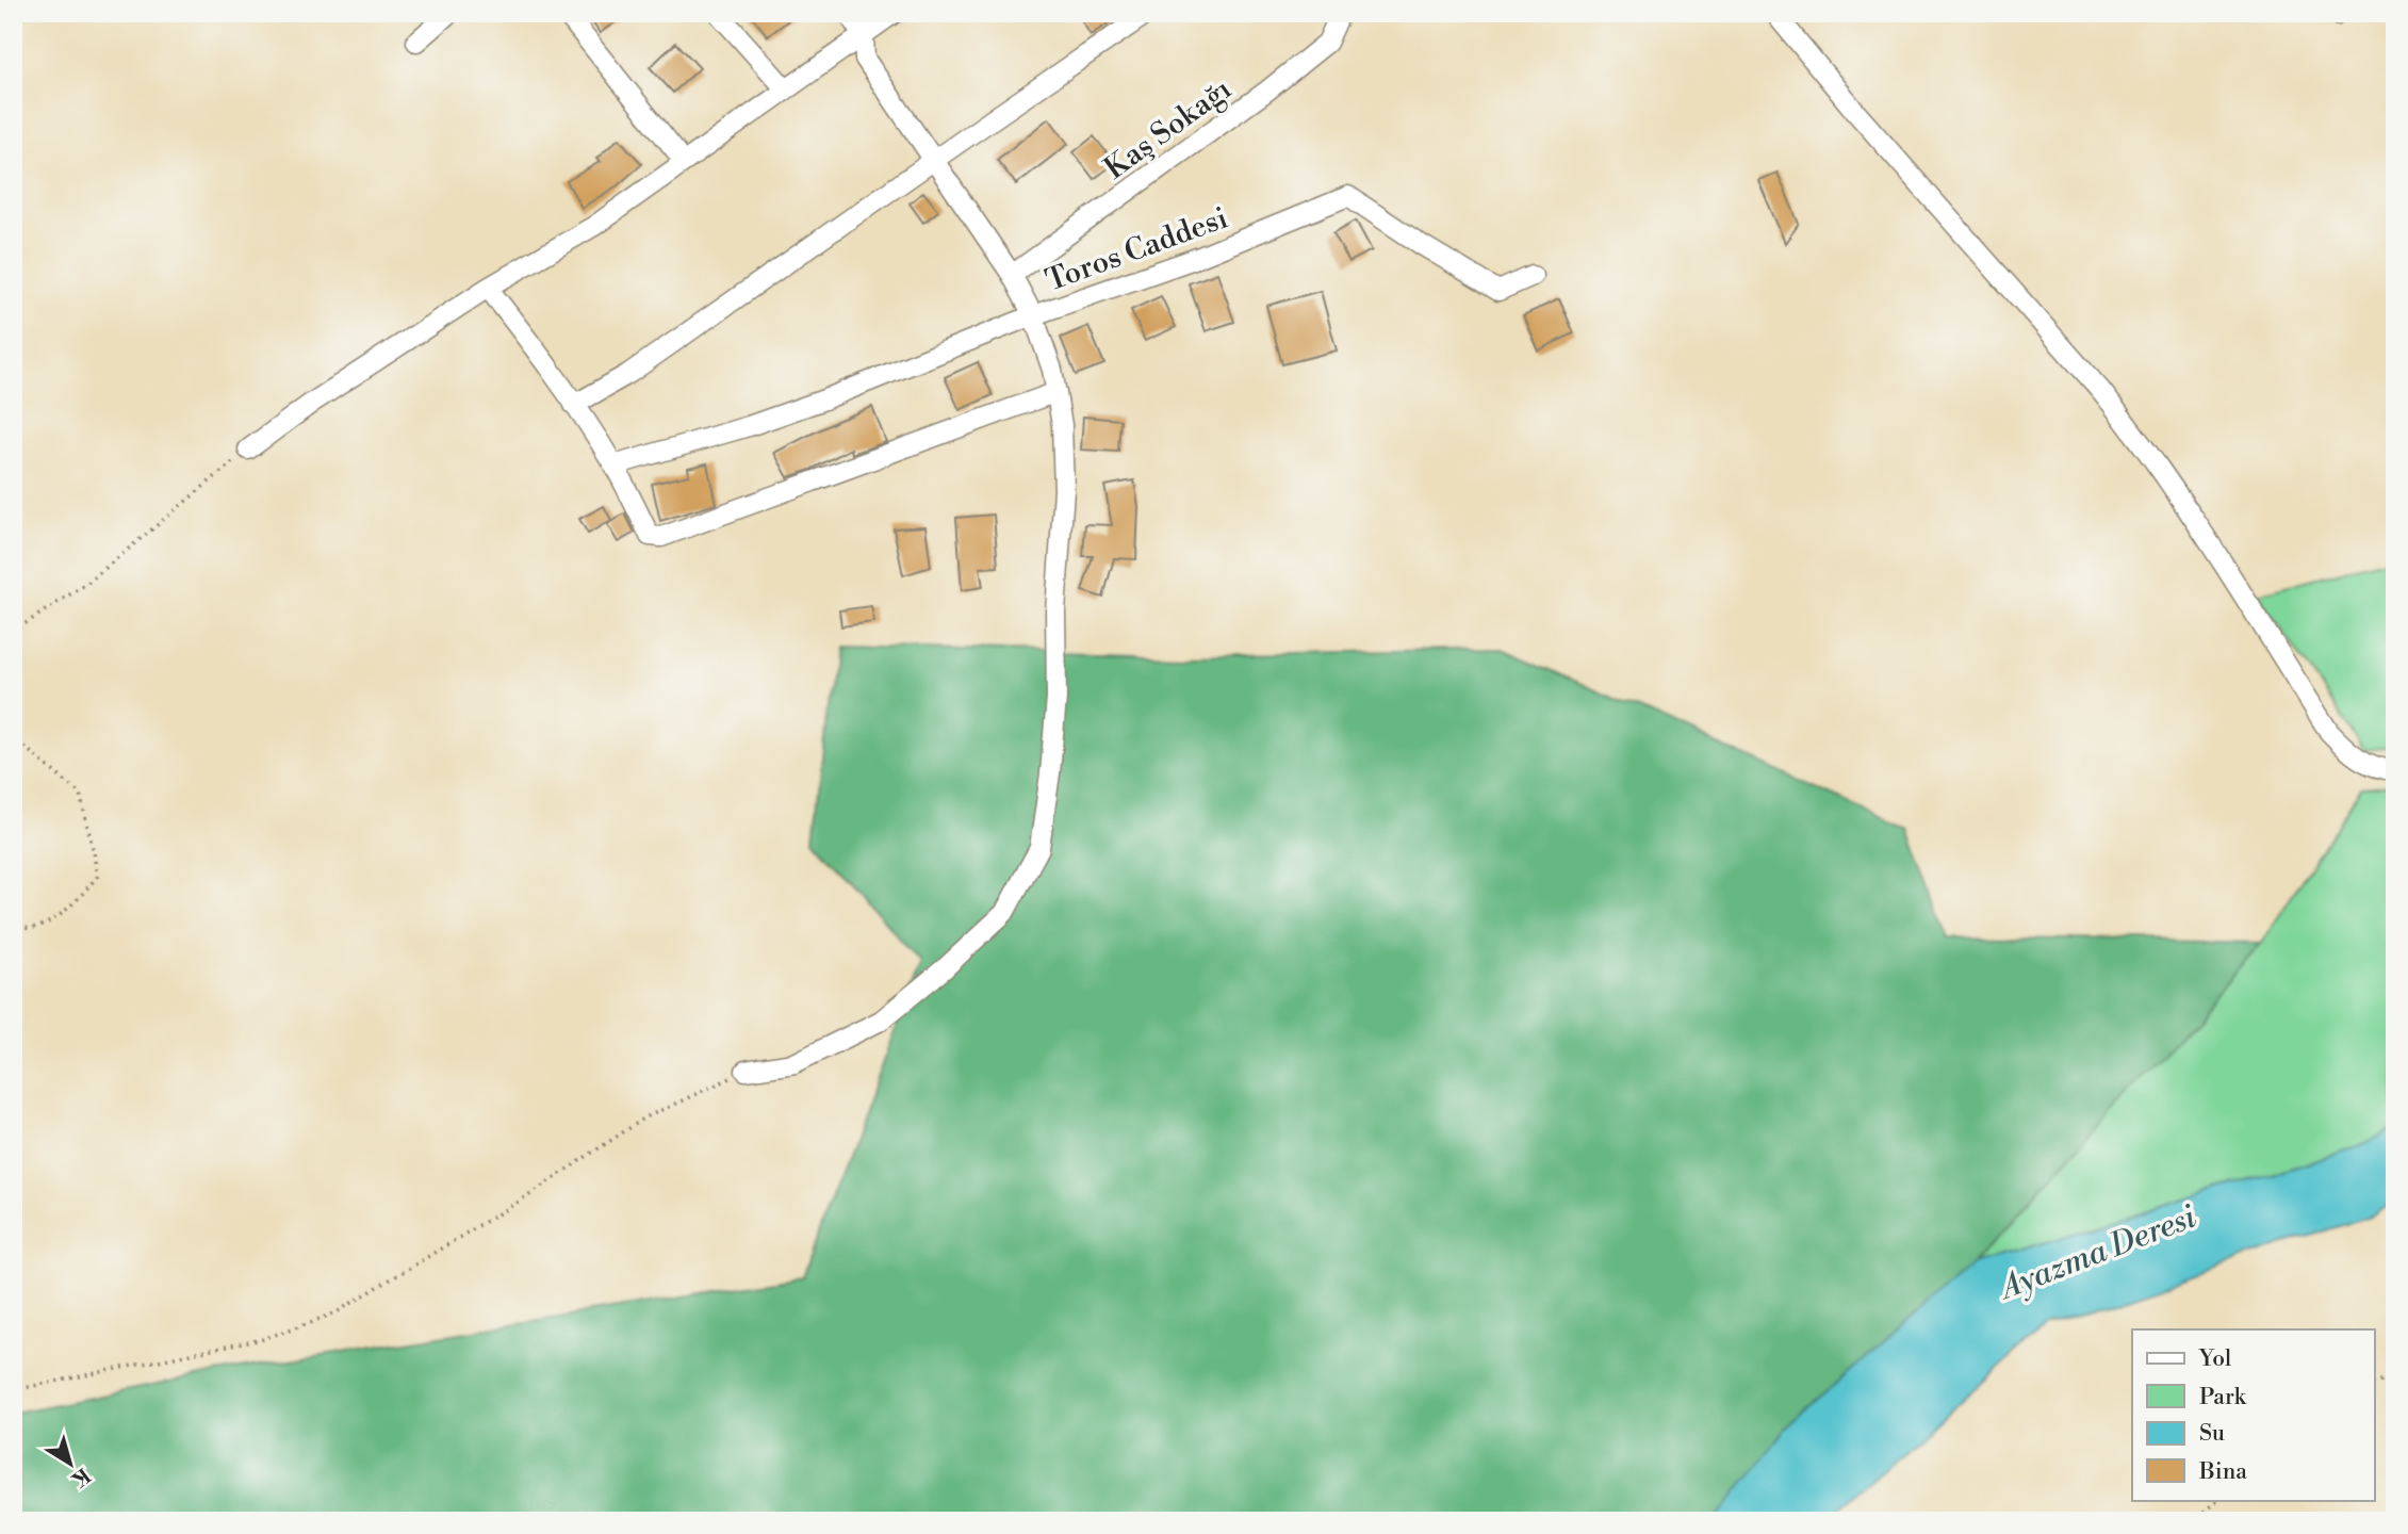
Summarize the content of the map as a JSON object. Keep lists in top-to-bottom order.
{
  "streets": {
    "street": ["Kaş Sokağı", "Toros Caddesi"]
  },
  "crossings": [
    ["Kaş Sokağı", "Toros Caddesi"]
  ],
  "water": ["Ayazma Deresi"],
  "legend": [
    "Yol",
    "Park",
    "Su",
    "Bina"
  ],
  "north": "bottom right"
}
